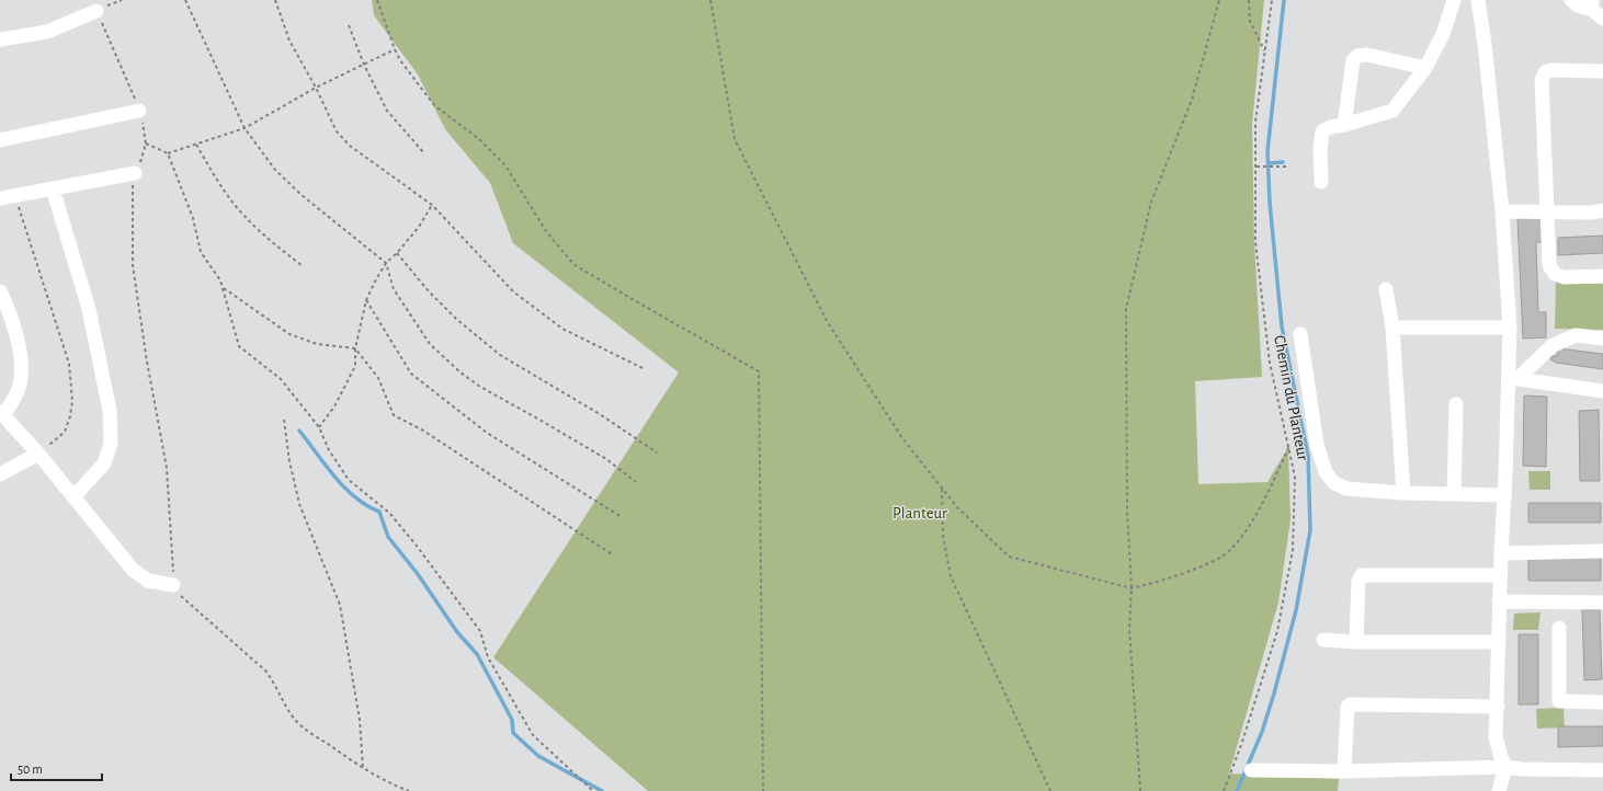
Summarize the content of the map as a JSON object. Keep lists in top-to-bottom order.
{
  "streets": {
    "path": ["Chemin du Planteur"]
  },
  "parks": ["Planteur"],
  "scale_bar": "50 m"
}
